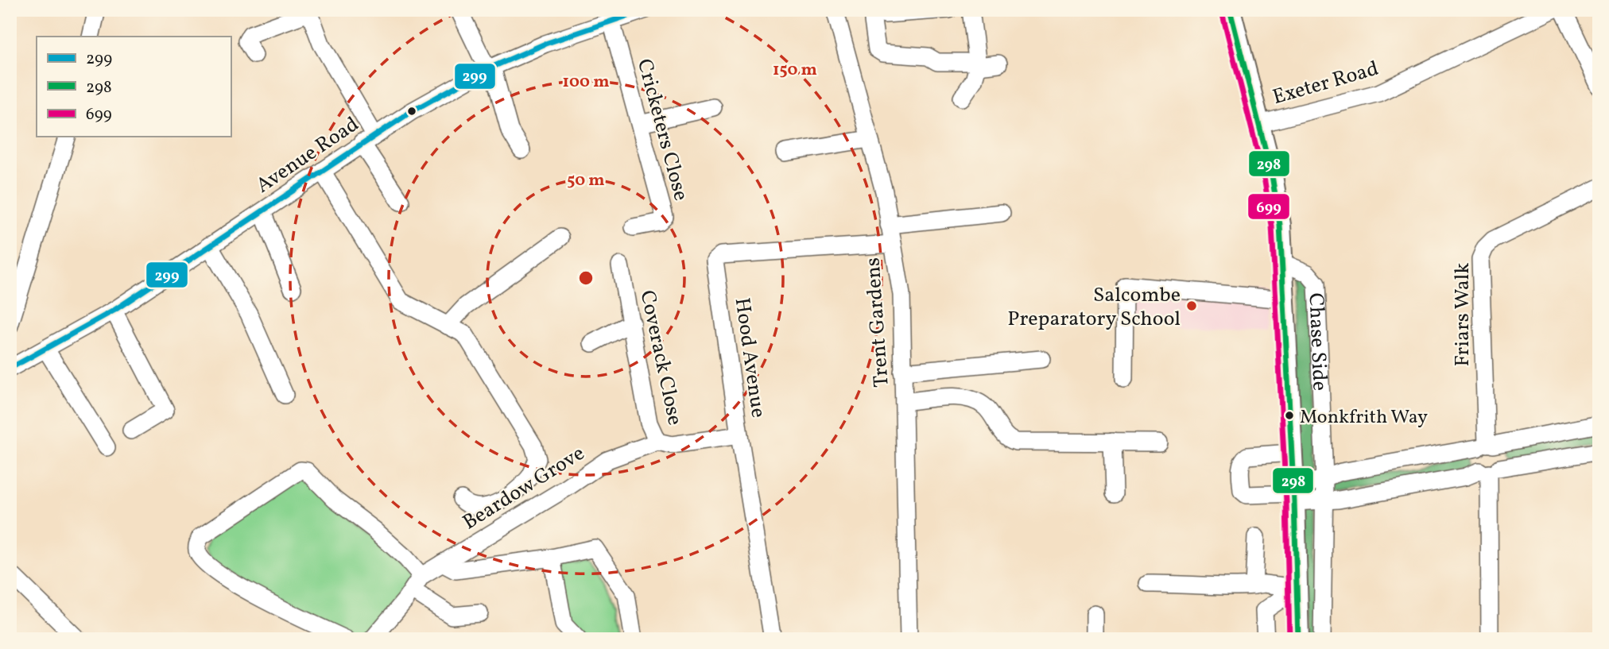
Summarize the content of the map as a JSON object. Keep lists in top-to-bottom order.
{
  "streets": {
    "main road": ["Chase Side"],
    "street": [
      "Exeter Road",
      "Cricketers Close",
      "Avenue Road",
      "Friars Walk",
      "Trent Gardens",
      "Coverack Close",
      "Hood Avenue",
      "Beardow Grove"
    ]
  },
  "crossings": [
    ["Exeter Road", "Chase Side"],
    ["Cricketers Close", "Avenue Road"],
    ["Trent Gardens", "Hood Avenue"],
    ["Coverack Close", "Hood Avenue"],
    ["Coverack Close", "Beardow Grove"]
  ],
  "places": ["Salcombe Preparatory School", "Monkfrith Way"],
  "lines": ["transit line 299", "transit line 298", "transit line 699"],
  "legend": ["299", "298", "699"],
  "rings": ["150 m", "100 m", "50 m"]
}
